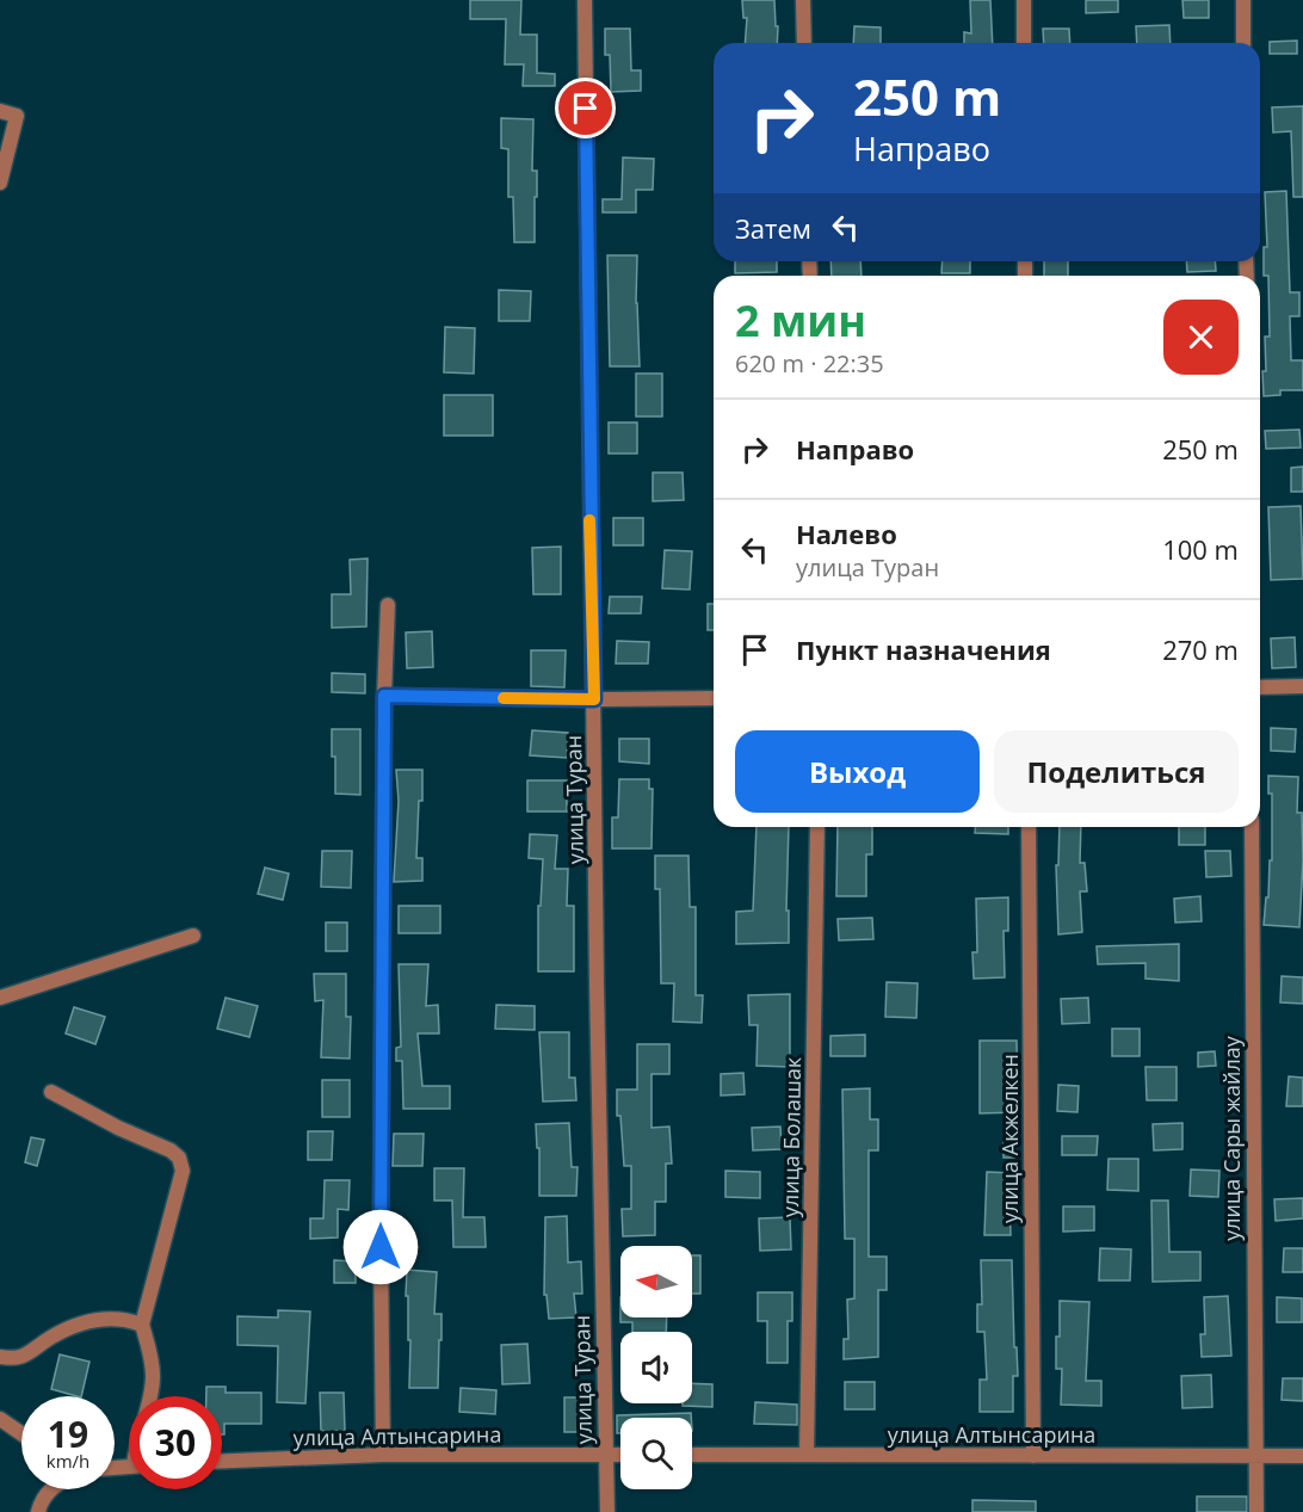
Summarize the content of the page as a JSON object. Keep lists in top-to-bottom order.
{
  "streets": {
    "street": [
      "улица Туран",
      "улица Болашак",
      "улица Акжелкен",
      "улица Сары жайлау",
      "улица Алтынсарина"
    ]
  },
  "crossings": [
    ["улица Туран", "улица Алтынсарина"],
    ["улица Болашак", "улица Алтынсарина"],
    ["улица Акжелкен", "улица Алтынсарина"],
    ["улица Сары жайлау", "улица Алтынсарина"]
  ],
  "north": "left",
  "page": {
    "turn": ["250 m", "Направо"],
    "then": "Затем",
    "heading": ["2 мин", "620 m · 22:35"],
    "list": [
      {
        "name": "Направо",
        "value": "250 m"
      },
      {
        "name": "Налево",
        "note": "улица Туран",
        "value": "100 m"
      },
      {
        "name": "Пункт назначения",
        "value": "270 m"
      }
    ],
    "buttons": ["Выход", "Поделиться"],
    "speed": "19 km/h",
    "limit": "30"
  }
}
